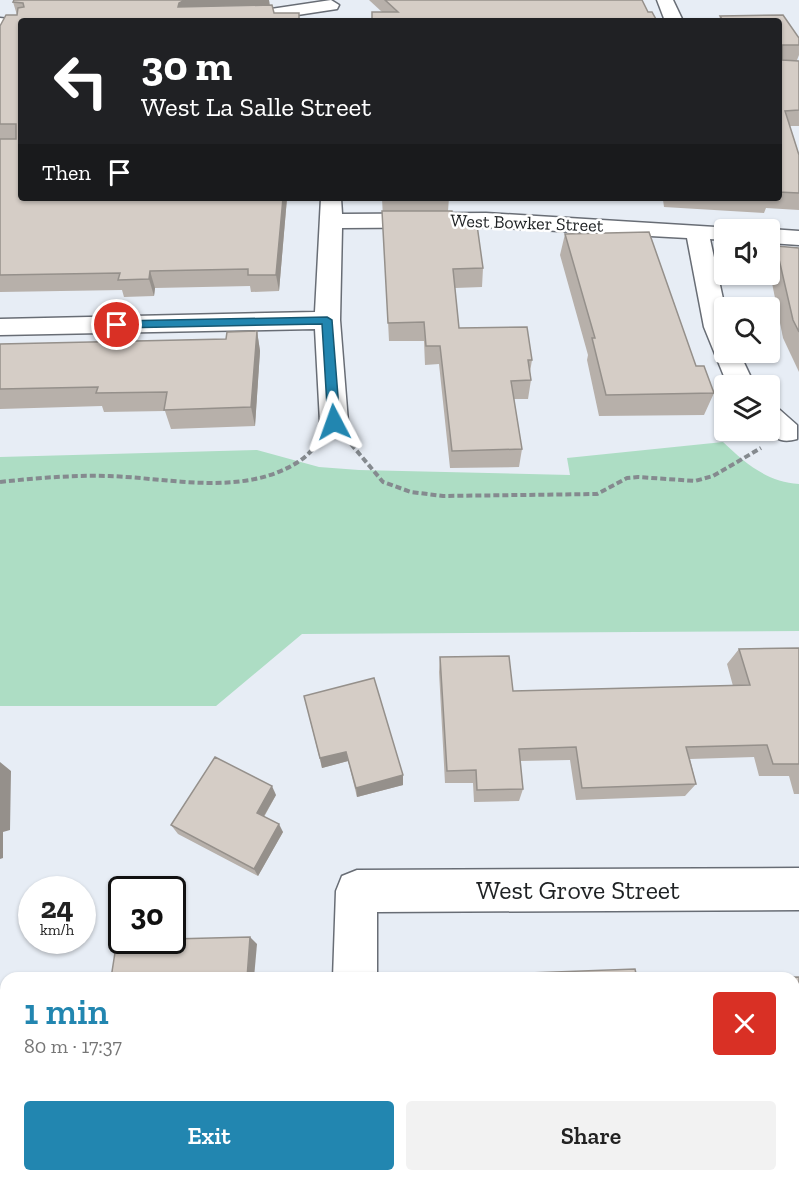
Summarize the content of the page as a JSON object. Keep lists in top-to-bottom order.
{
  "streets": {
    "street": ["West Bowker Street", "West Grove Street"]
  },
  "page": {
    "turn": ["30 m", "West La Salle Street"],
    "then": "Then",
    "speed": "24 km/h",
    "limit": "30",
    "heading": ["1 min", "80 m · 17:37"],
    "buttons": ["Exit", "Share"]
  }
}
